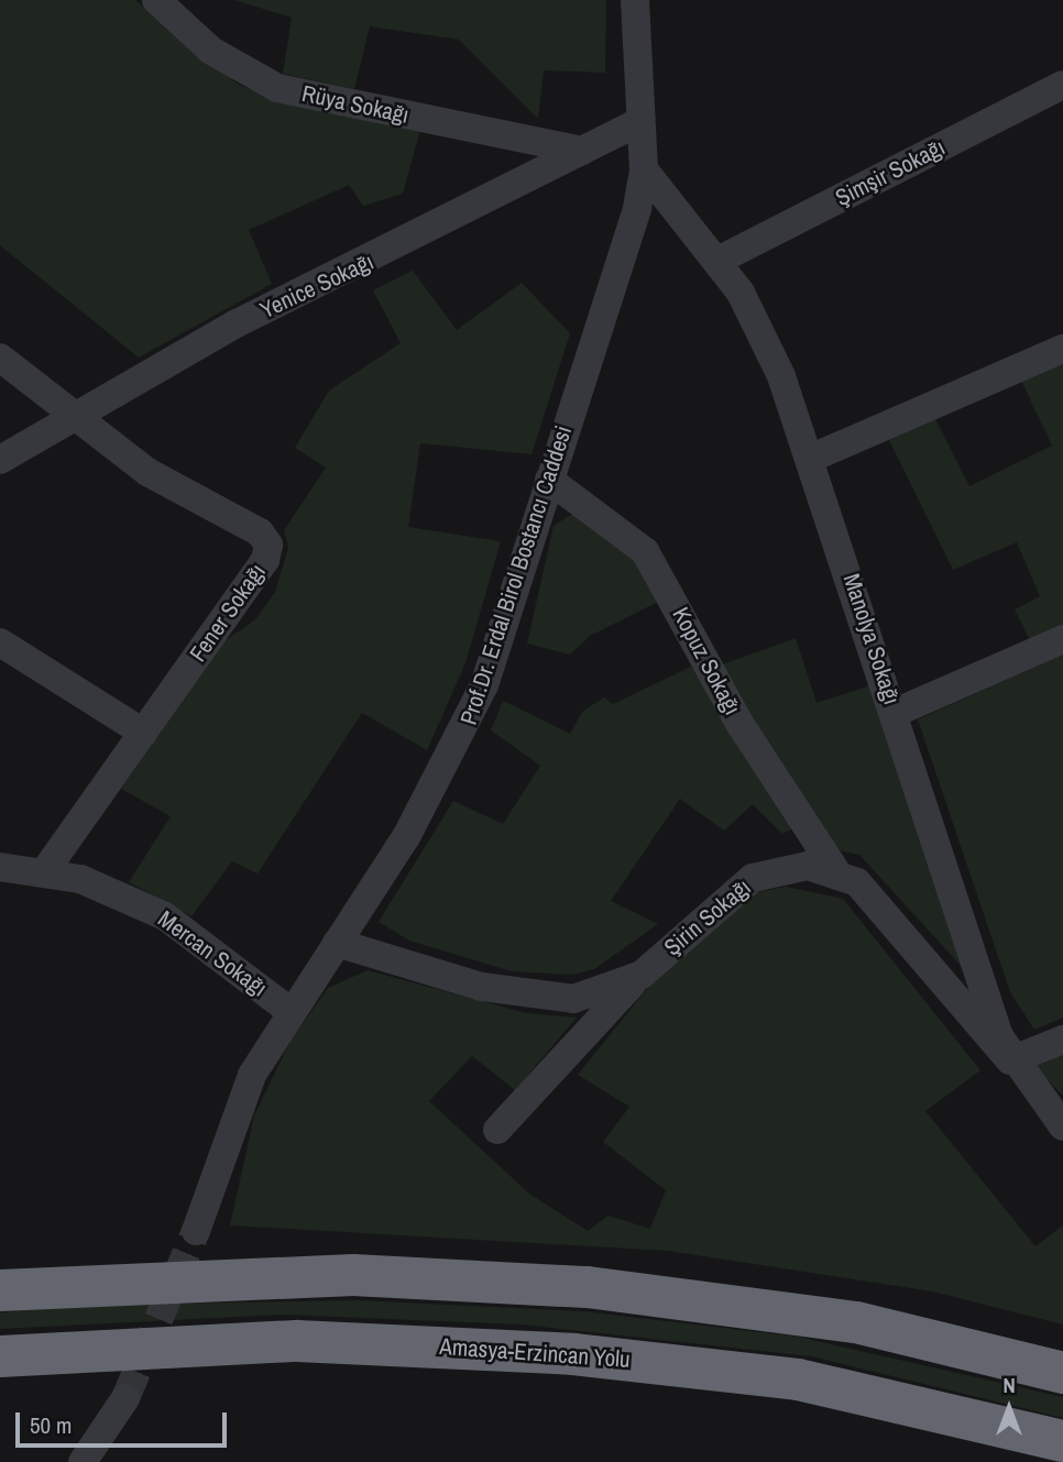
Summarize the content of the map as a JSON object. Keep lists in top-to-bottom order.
{
  "streets": {
    "highway": ["Amasya-Erzincan Yolu"],
    "street": [
      "Rüya Sokağı",
      "Şimşir Sokağı",
      "Yenice Sokağı",
      "Prof.Dr. Erdal Birol Bostancı Caddesi",
      "Fener Sokağı",
      "Manolya Sokağı",
      "Kopuz Sokağı",
      "Şirin Sokağı",
      "Mercan Sokağı"
    ]
  },
  "crossings": [
    ["Rüya Sokağı", "Yenice Sokağı"],
    ["Şimşir Sokağı", "Manolya Sokağı"],
    ["Yenice Sokağı", "Prof.Dr. Erdal Birol Bostancı Caddesi"],
    ["Yenice Sokağı", "Fener Sokağı"],
    ["Prof.Dr. Erdal Birol Bostancı Caddesi", "Manolya Sokağı"],
    ["Prof.Dr. Erdal Birol Bostancı Caddesi", "Kopuz Sokağı"],
    ["Prof.Dr. Erdal Birol Bostancı Caddesi", "Şirin Sokağı"],
    ["Prof.Dr. Erdal Birol Bostancı Caddesi", "Mercan Sokağı"],
    ["Fener Sokağı", "Mercan Sokağı"],
    ["Kopuz Sokağı", "Şirin Sokağı"]
  ],
  "scale_bar": "50 m",
  "north": "top"
}
